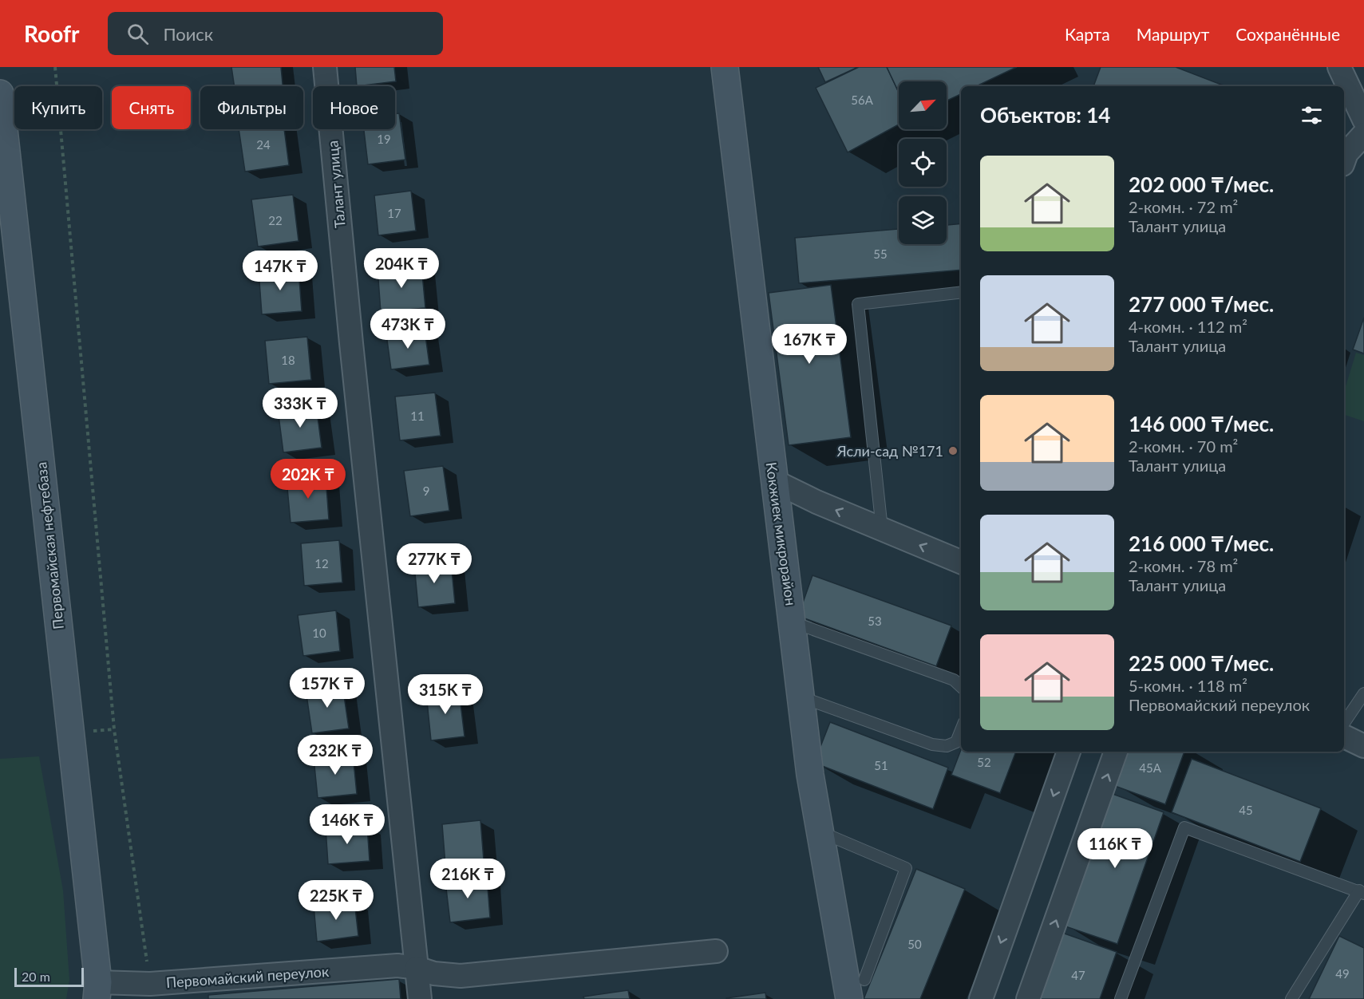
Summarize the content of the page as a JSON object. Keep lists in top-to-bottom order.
{
  "streets": {
    "street": [
      "Талант улица",
      "Кокжиек микрорайон",
      "Первомайская нефтебаза",
      "Первомайский переулок"
    ]
  },
  "crossings": [
    ["Талант улица", "Первомайский переулок"],
    ["Первомайская нефтебаза", "Первомайский переулок"]
  ],
  "places": ["Ясли-сад №171"],
  "house_numbers": [
    "56А",
    "19",
    "24",
    "17",
    "22",
    "55",
    "18",
    "11",
    "9",
    "12",
    "53",
    "10",
    "52",
    "51",
    "45А",
    "45",
    "50",
    "49",
    "47"
  ],
  "scale_bar": "20 m",
  "north": "top right",
  "page": {
    "header": "Roofr",
    "search": "Поиск",
    "nav": ["Карта", "Маршрут", "Сохранённые"],
    "chip": [
      "Купить",
      "Снять",
      "Фильтры",
      "Новое"
    ],
    "heading": "Объектов: 14",
    "list": [
      {
        "name": "202 000 ₸/мес.",
        "note": "2-комн. · 72 m² · Талант улица"
      },
      {
        "name": "277 000 ₸/мес.",
        "note": "4-комн. · 112 m² · Талант улица"
      },
      {
        "name": "146 000 ₸/мес.",
        "note": "2-комн. · 70 m² · Талант улица"
      },
      {
        "name": "216 000 ₸/мес.",
        "note": "2-комн. · 78 m² · Талант улица"
      },
      {
        "name": "225 000 ₸/мес.",
        "note": "5-комн. · 118 m² · Первомайский переулок"
      }
    ],
    "price": [
      "204K ₸",
      "147K ₸",
      "473K ₸",
      "167K ₸",
      "333K ₸",
      "202K ₸",
      "277K ₸",
      "157K ₸",
      "315K ₸",
      "232K ₸",
      "146K ₸",
      "116K ₸",
      "216K ₸",
      "225K ₸"
    ],
    "scale": "20 m"
  }
}
